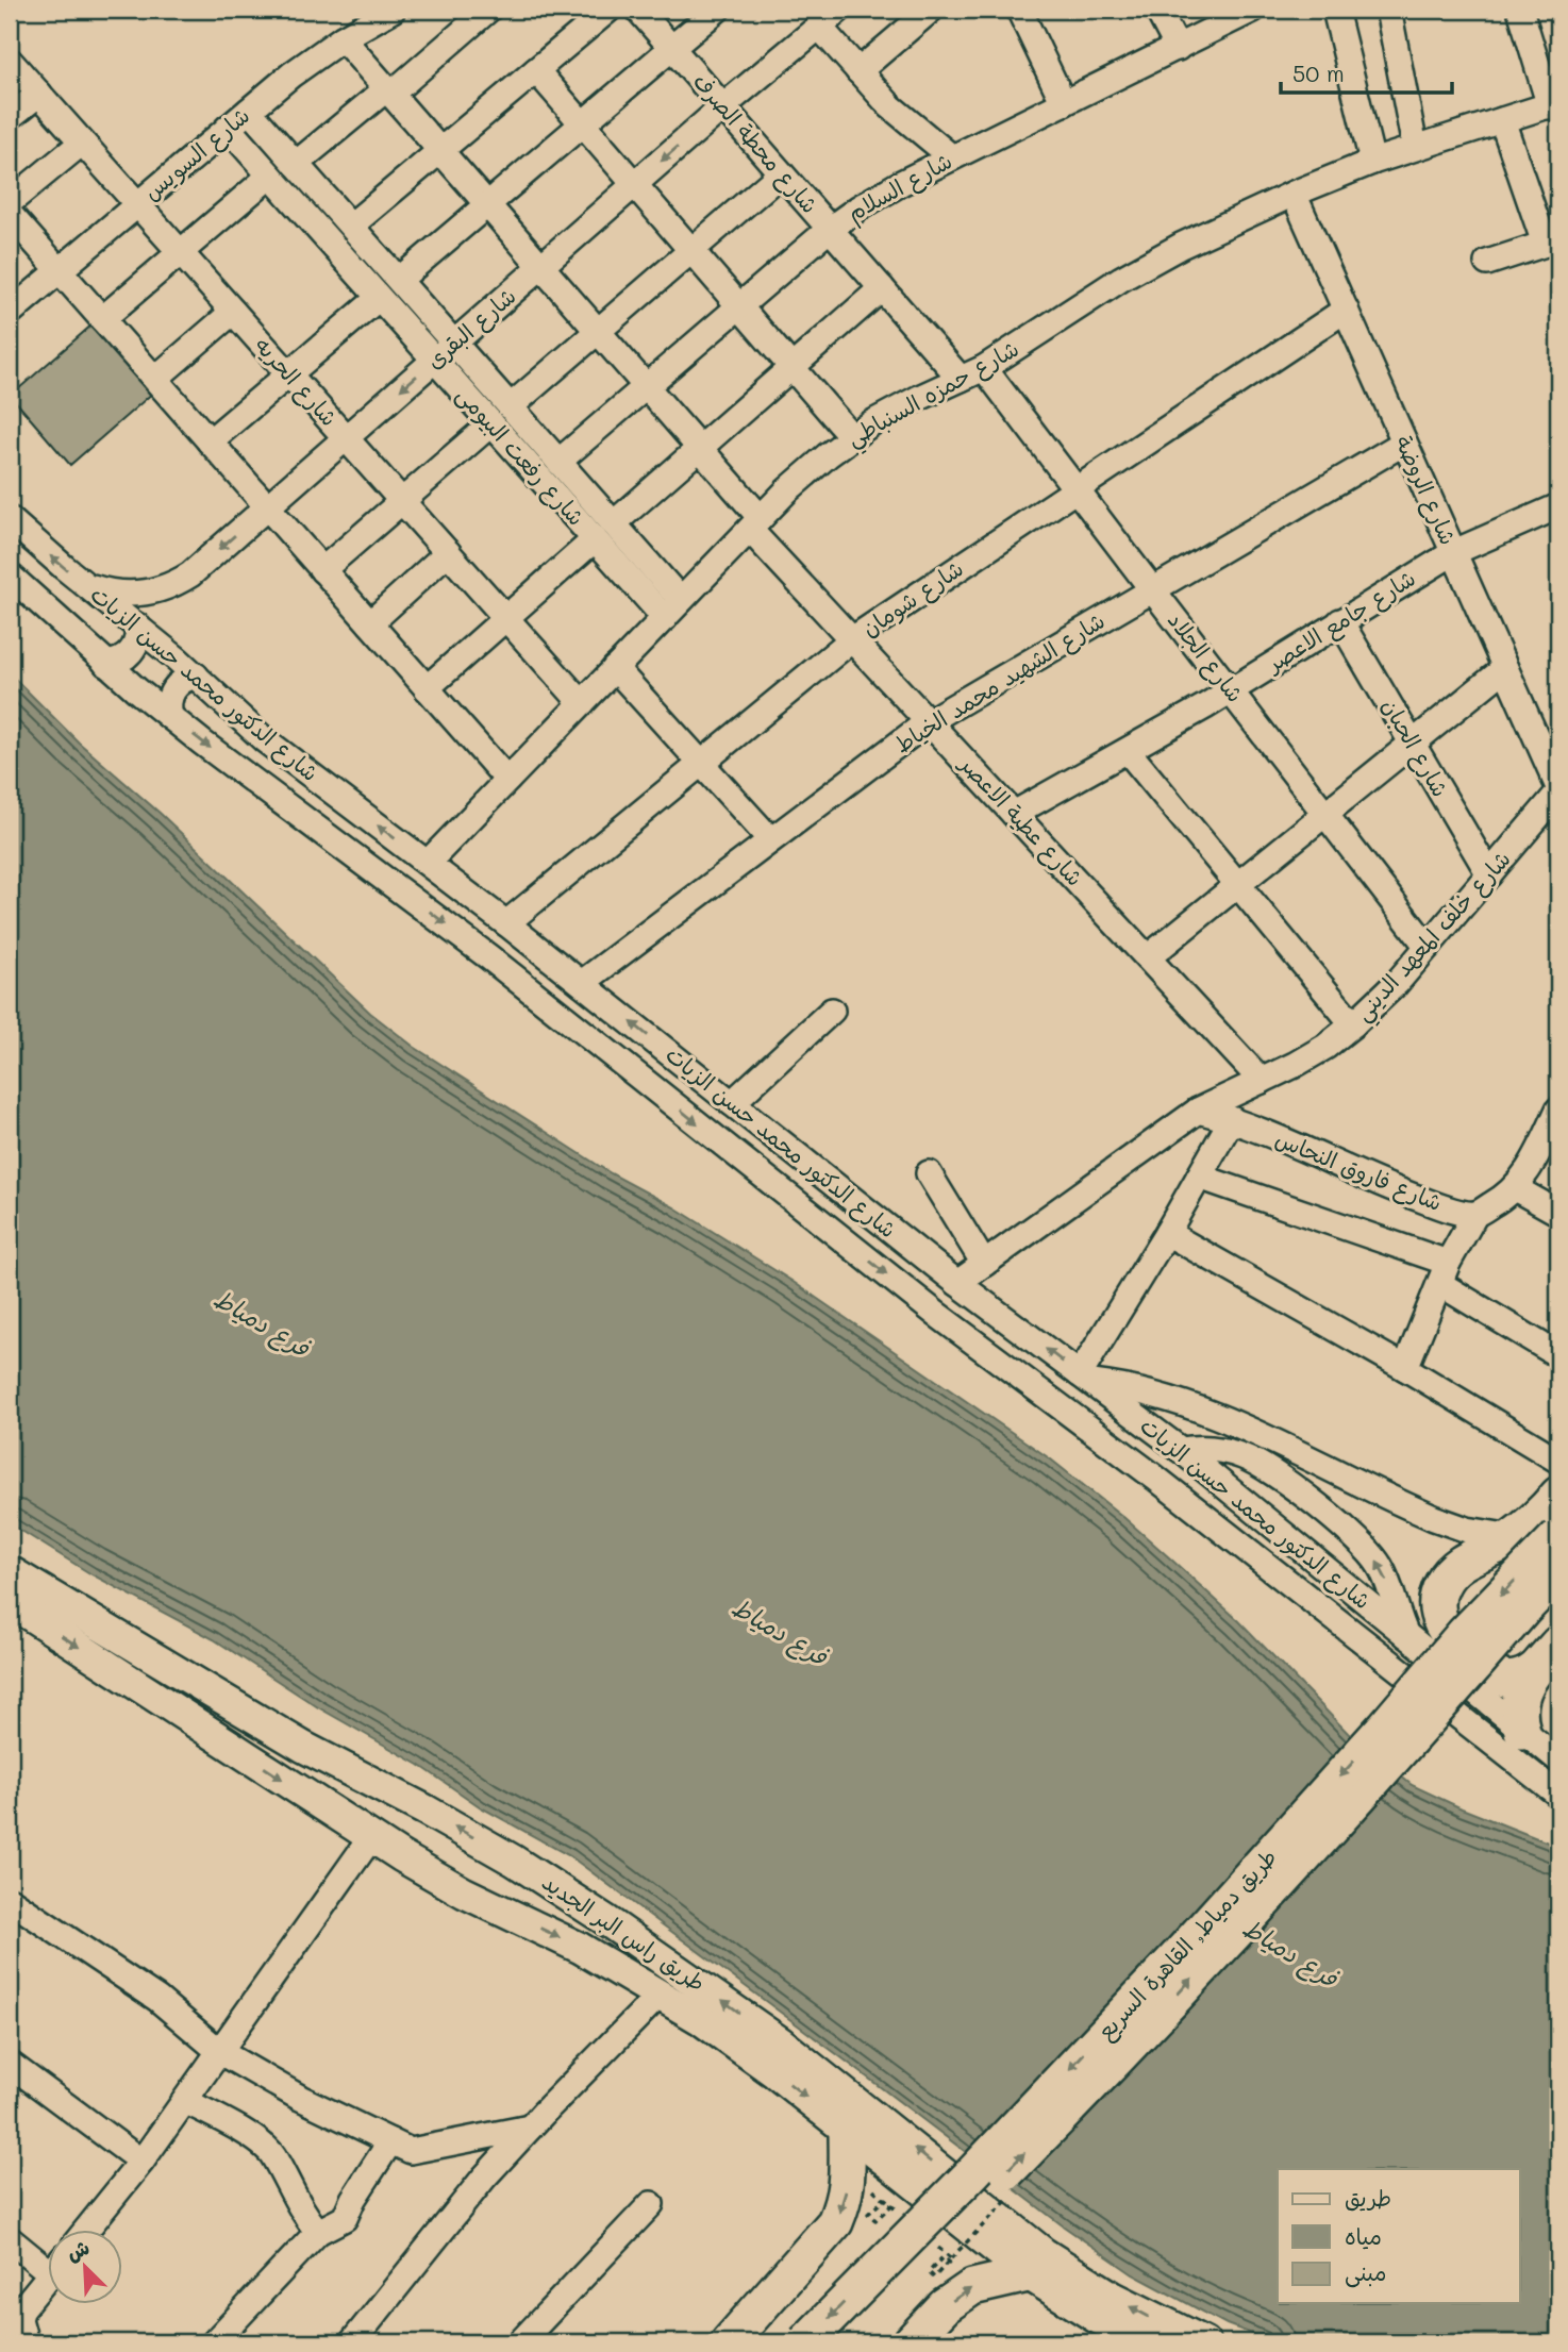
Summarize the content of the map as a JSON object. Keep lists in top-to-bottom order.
{
  "streets": {
    "highway": ["طريق دمياط, القاهرة السريع"],
    "main road": ["طريق راس البر الجديد"],
    "street": [
      "شارع محطة الصرف",
      "شارع السويس",
      "شارع السلام",
      "شارع البقرى",
      "شارع الحريه",
      "شارع حمزه السنباطي",
      "شارع رفعت البيومى",
      "شارع الروضة",
      "شارع شومان",
      "شارع جامع الاعصر",
      "شارع الجلاد",
      "شارع الشهيد محمد الخياط",
      "شارع الدكتور محمد حسن الزيات",
      "شارع الحبان",
      "شارع عطية الاعصر",
      "شارع خلف المعهد الديني",
      "شارع فاروق النحاس"
    ]
  },
  "crossings": [
    ["شارع محطة الصرف", "شارع السلام"],
    ["شارع محطة الصرف", "شارع البقرى"],
    ["شارع محطة الصرف", "شارع حمزه السنباطي"],
    ["شارع السويس", "شارع الحريه"],
    ["شارع السويس", "شارع رفعت البيومى"],
    ["شارع السويس", "شارع عطية الاعصر"],
    ["شارع السلام", "شارع رفعت البيومى"],
    ["شارع السلام", "شارع عطية الاعصر"],
    ["شارع البقرى", "شارع الحريه"],
    ["شارع البقرى", "شارع رفعت البيومى"],
    ["شارع البقرى", "شارع الدكتور محمد حسن الزيات"],
    ["شارع البقرى", "شارع عطية الاعصر"],
    ["شارع الحريه", "شارع حمزه السنباطي"],
    ["شارع حمزه السنباطي", "شارع رفعت البيومى"],
    ["شارع حمزه السنباطي", "شارع الروضة"],
    ["شارع حمزه السنباطي", "شارع الجلاد"],
    ["شارع حمزه السنباطي", "شارع الدكتور محمد حسن الزيات"],
    ["شارع حمزه السنباطي", "شارع عطية الاعصر"],
    ["شارع الروضة", "شارع شومان"],
    ["شارع الروضة", "شارع جامع الاعصر"],
    ["شارع الروضة", "شارع الشهيد محمد الخياط"],
    ["شارع الروضة", "شارع خلف المعهد الديني"],
    ["شارع شومان", "شارع الجلاد"],
    ["شارع شومان", "شارع الدكتور محمد حسن الزيات"],
    ["شارع شومان", "شارع عطية الاعصر"],
    ["شارع جامع الاعصر", "شارع الجلاد"],
    ["شارع جامع الاعصر", "شارع الحبان"],
    ["شارع جامع الاعصر", "شارع عطية الاعصر"],
    ["شارع الجلاد", "شارع الشهيد محمد الخياط"],
    ["شارع الجلاد", "شارع خلف المعهد الديني"],
    ["شارع الشهيد محمد الخياط", "شارع الدكتور محمد حسن الزيات"],
    ["شارع الشهيد محمد الخياط", "شارع عطية الاعصر"],
    ["شارع الدكتور محمد حسن الزيات", "شارع خلف المعهد الديني"],
    ["شارع الحبان", "شارع خلف المعهد الديني"],
    ["شارع عطية الاعصر", "شارع خلف المعهد الديني"],
    ["شارع خلف المعهد الديني", "شارع فاروق النحاس"]
  ],
  "water": ["فرع دمياط"],
  "legend": ["طريق", "مياه", "مبنى"],
  "scale_bar": "50 m",
  "north": "top left"
}
